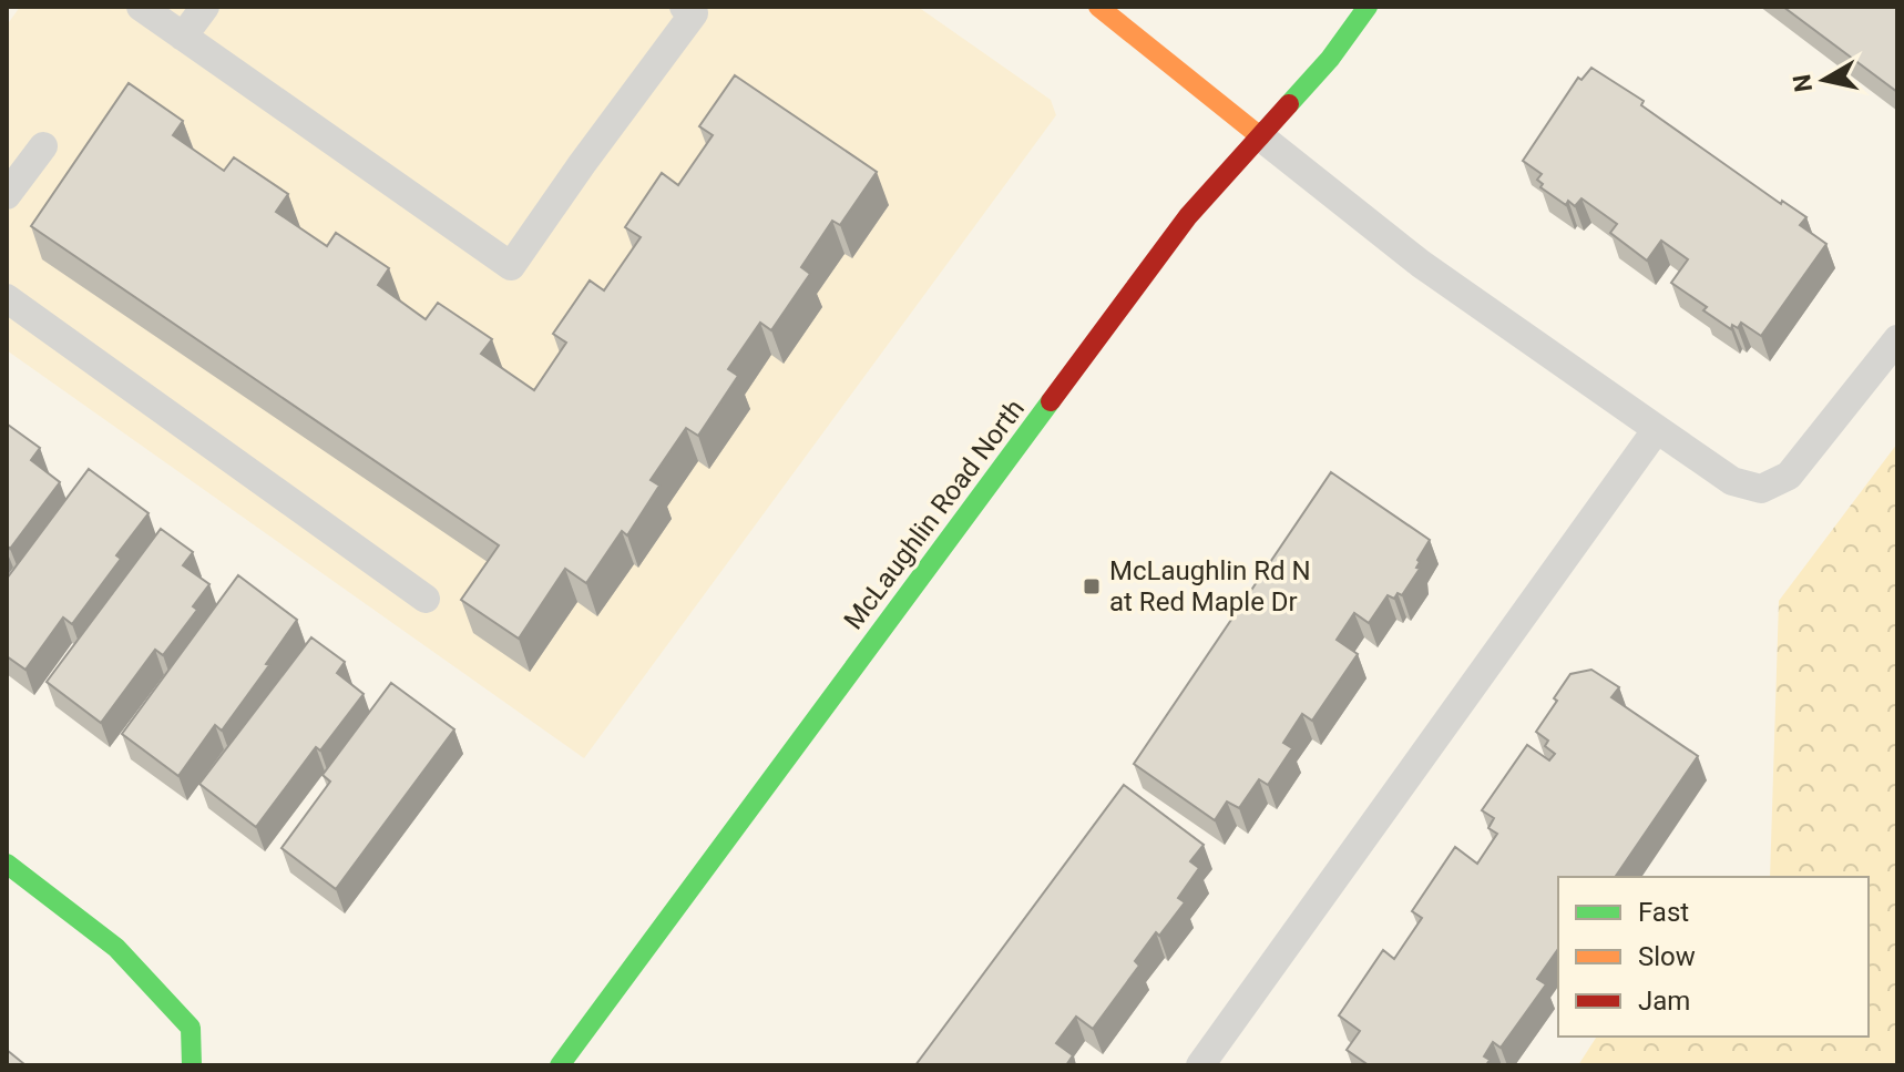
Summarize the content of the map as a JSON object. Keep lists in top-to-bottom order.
{
  "streets": {
    "main road": ["McLaughlin Road North"]
  },
  "places": {
    "transit": ["McLaughlin Rd N at Red Maple Dr"]
  },
  "legend": ["Fast", "Slow", "Jam"],
  "north": "left"
}
